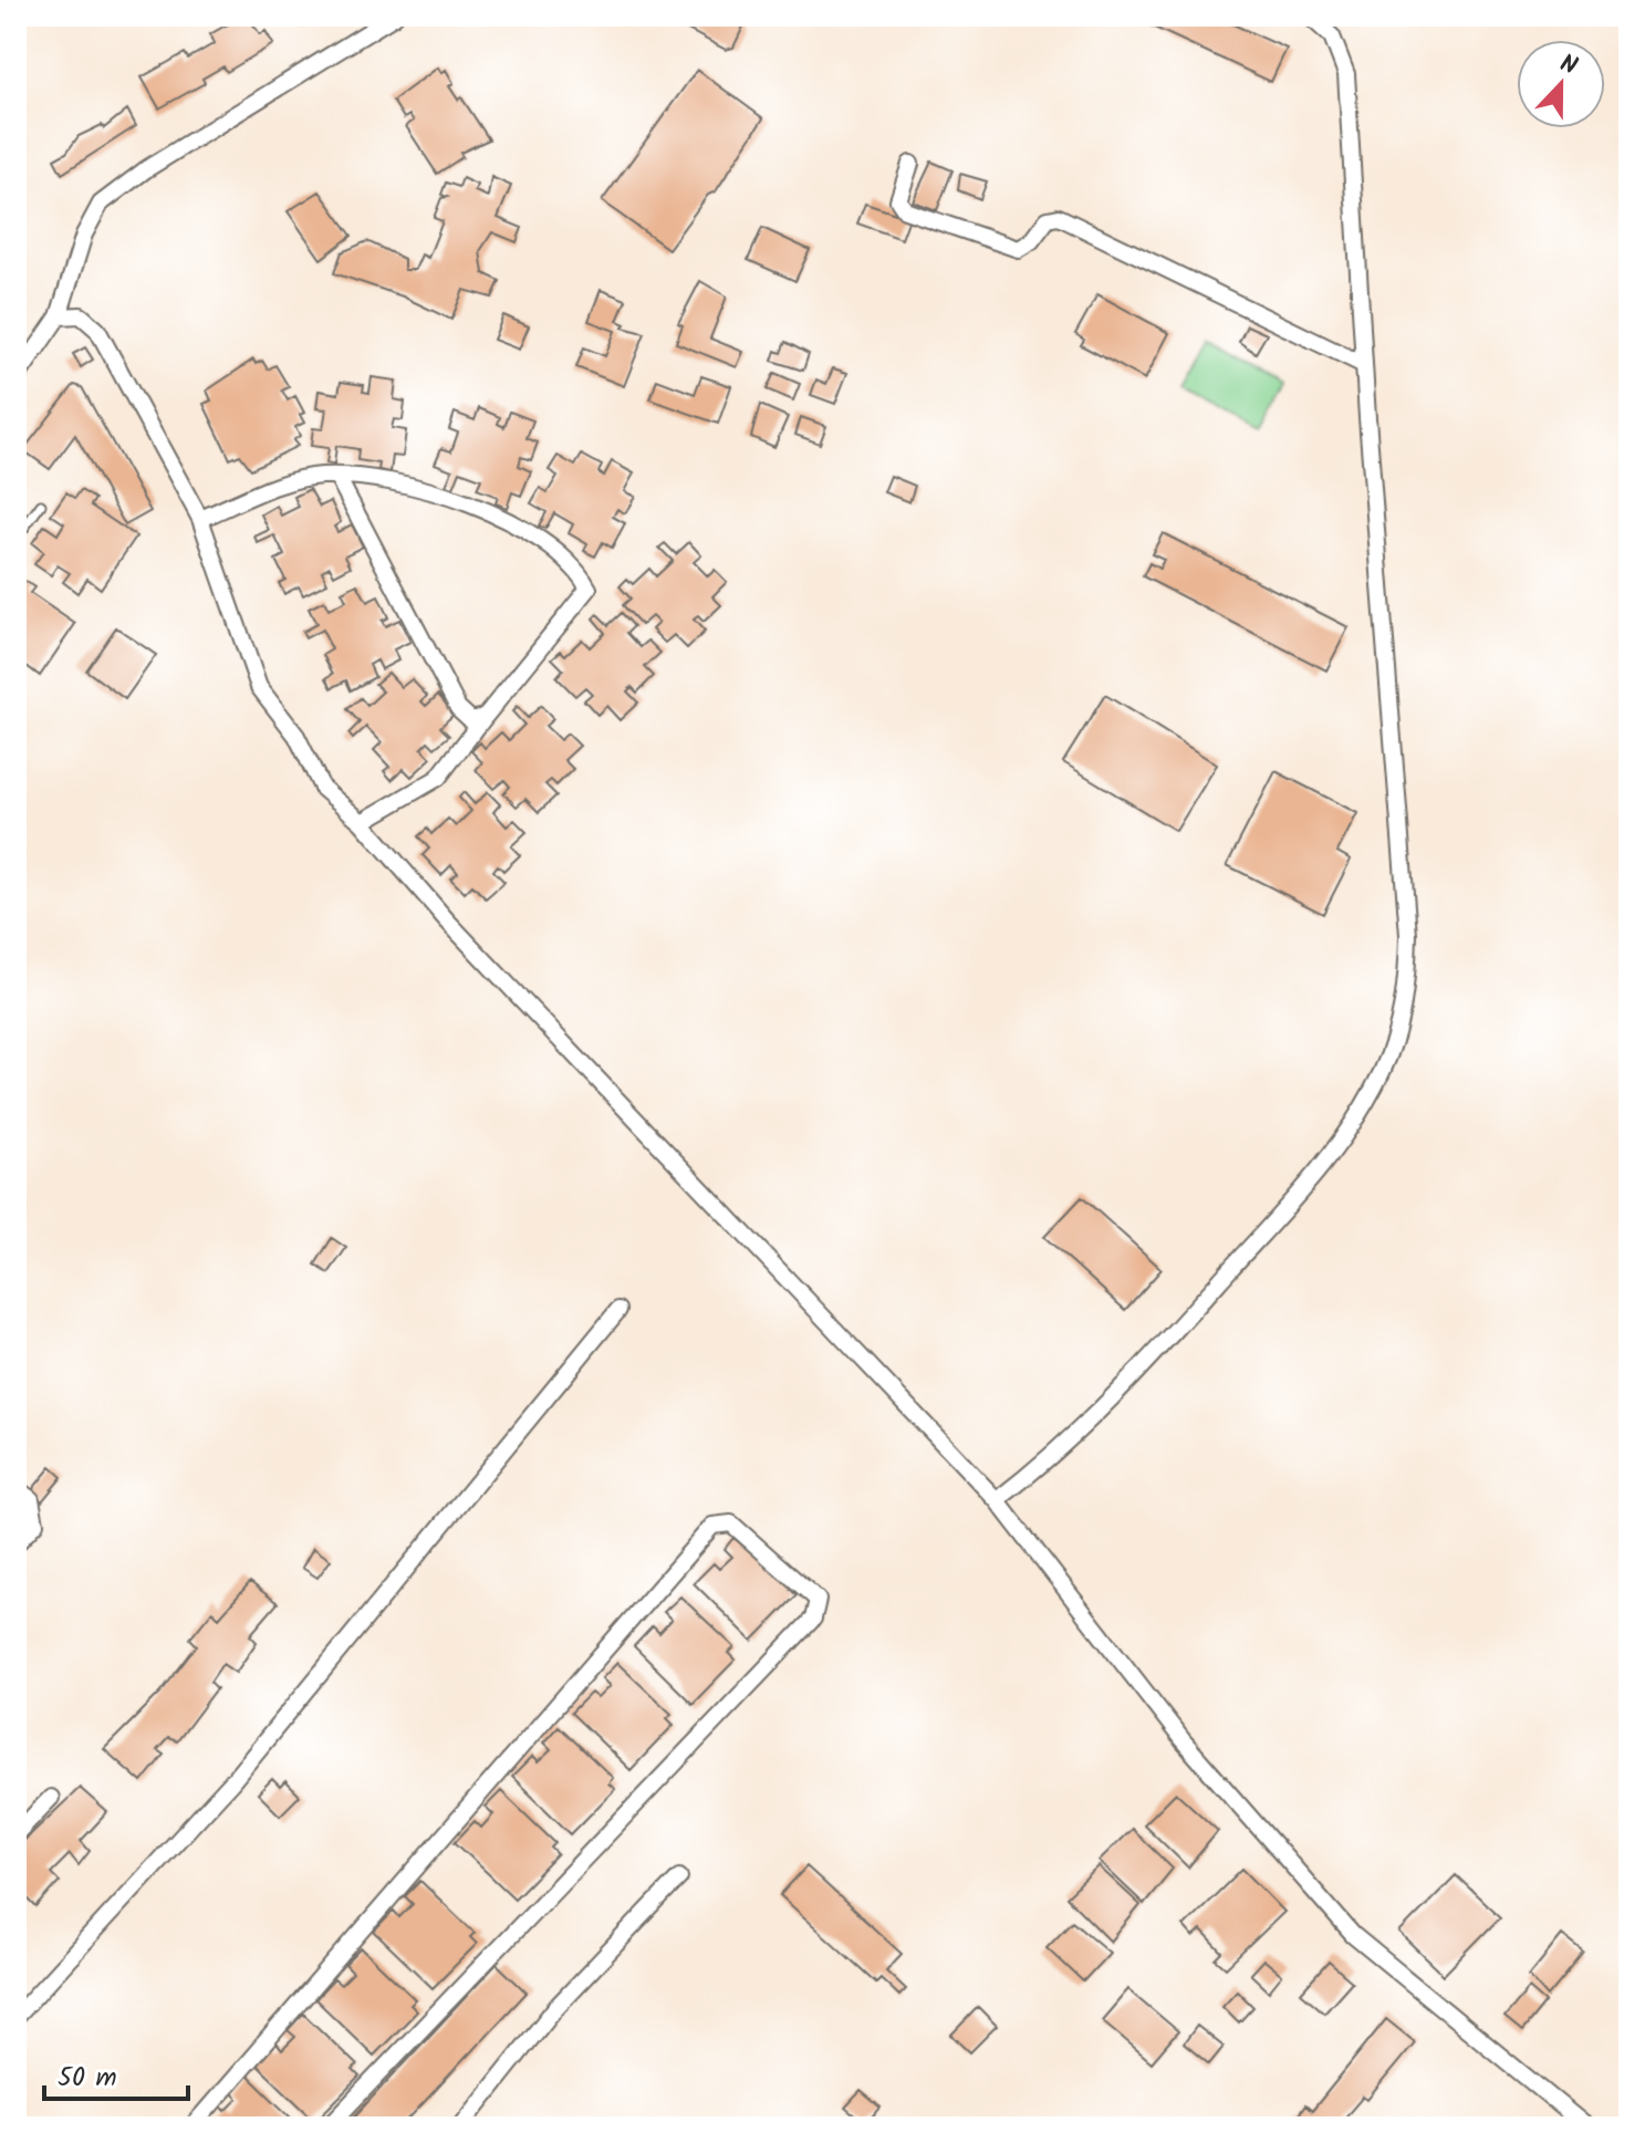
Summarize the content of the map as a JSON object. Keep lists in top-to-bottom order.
{
  "scale_bar": "50 m",
  "north": "top"
}
